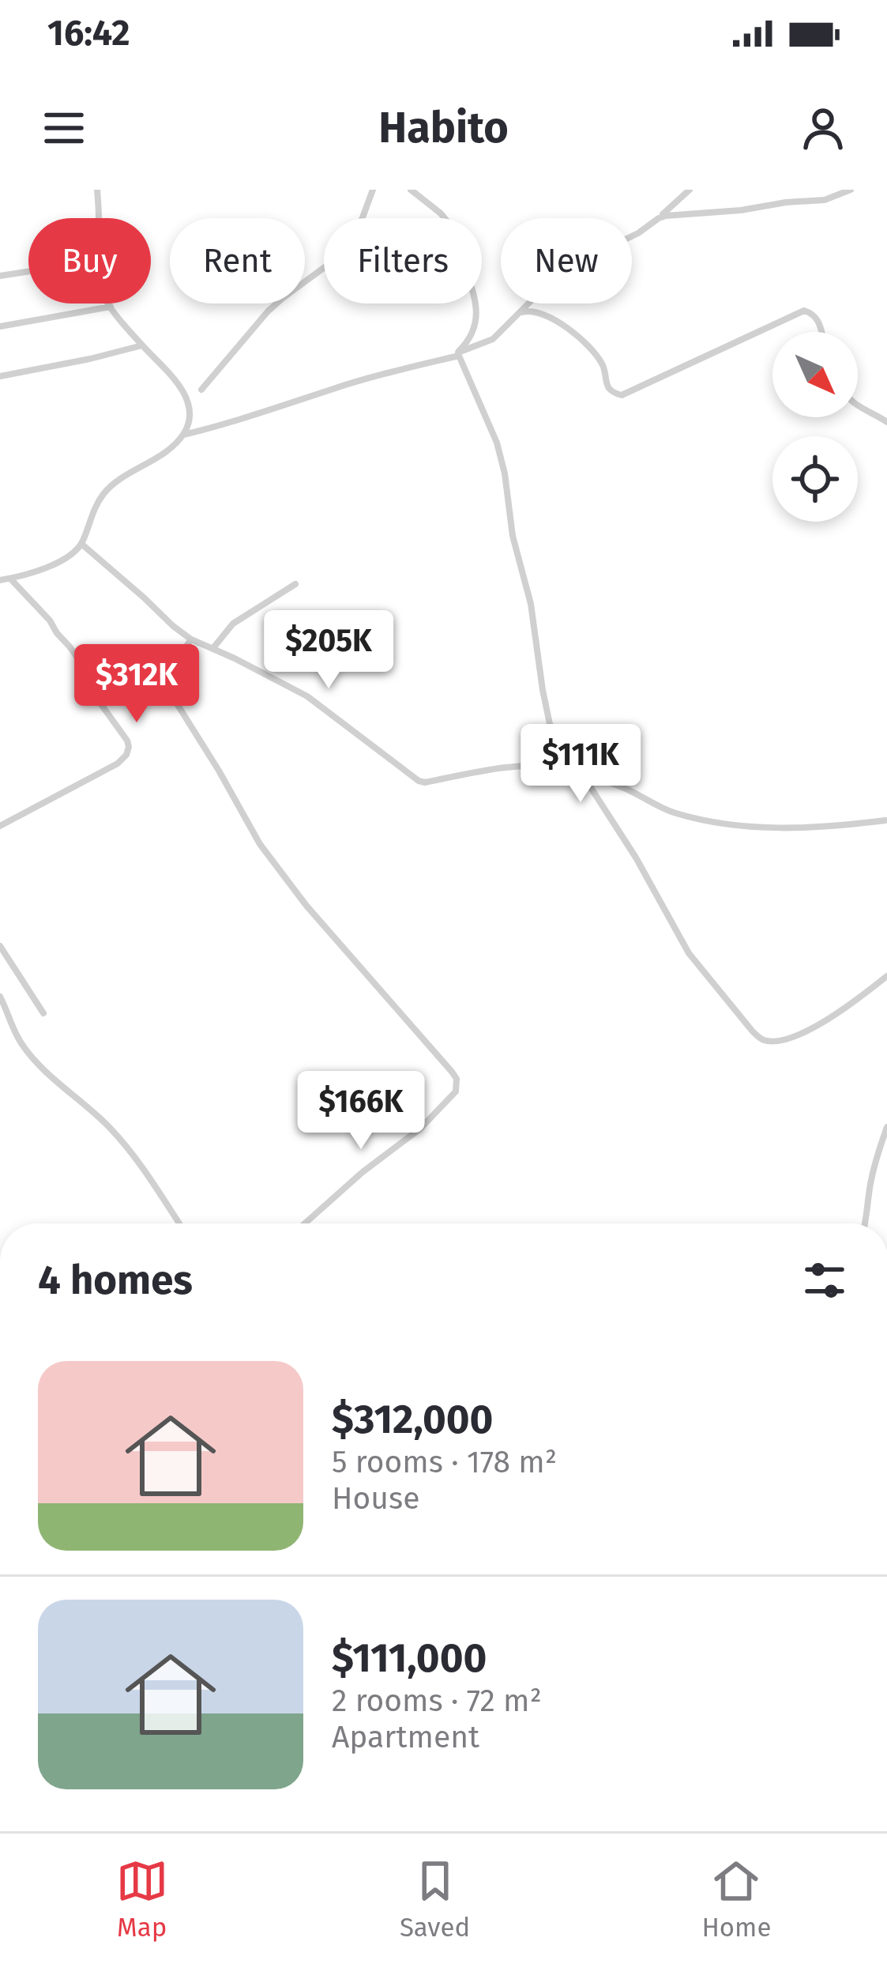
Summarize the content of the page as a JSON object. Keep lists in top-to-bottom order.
{
  "north": "bottom right",
  "page": {
    "status": "16:42",
    "header": "Habito",
    "chip": [
      "Buy",
      "Rent",
      "Filters",
      "New"
    ],
    "price": [
      "$205K",
      "$312K",
      "$111K",
      "$166K"
    ],
    "heading": "4 homes",
    "list": [
      {
        "name": "$312,000",
        "note": "5 rooms · 178 m² · House"
      },
      {
        "name": "$111,000",
        "note": "2 rooms · 72 m² · Apartment"
      }
    ],
    "tabs": ["Map", "Saved", "Home"]
  }
}
